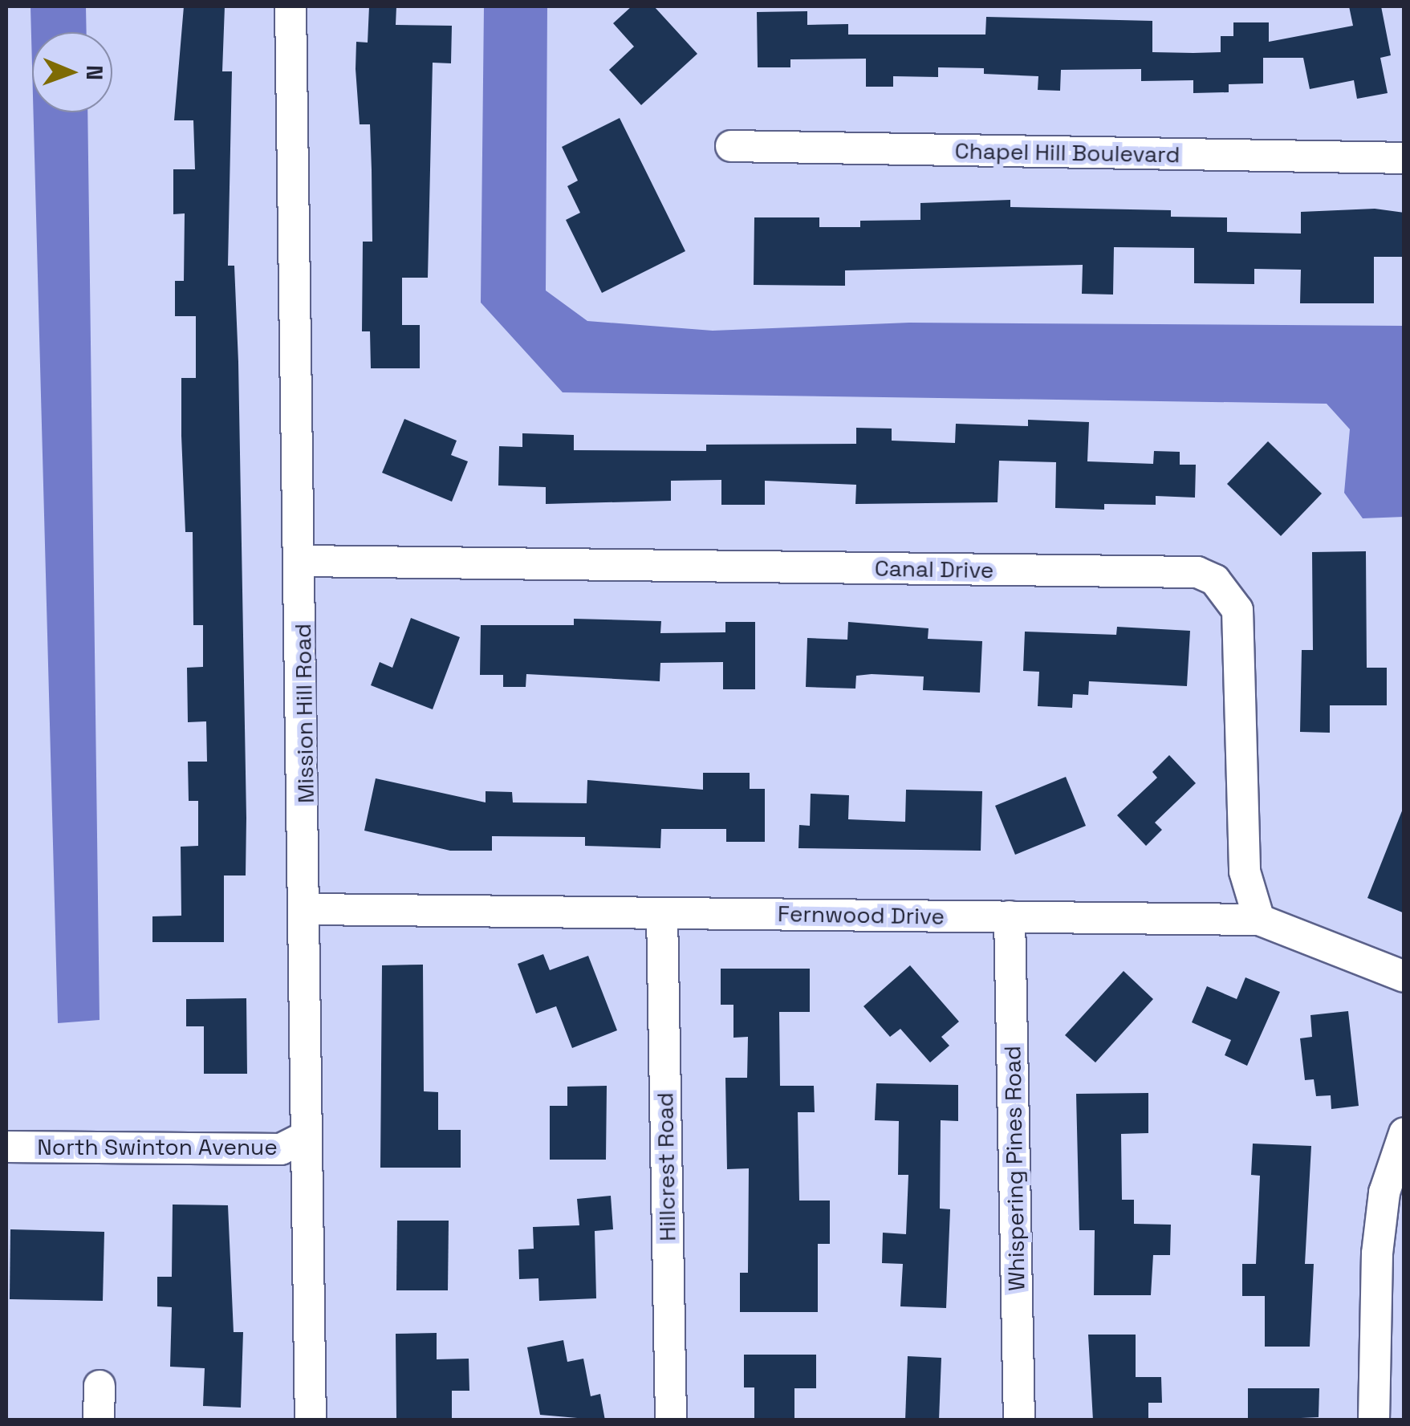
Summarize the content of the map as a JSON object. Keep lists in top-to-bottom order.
{
  "streets": {
    "street": [
      "Chapel Hill Boulevard",
      "Canal Drive",
      "Mission Hill Road",
      "Fernwood Drive",
      "North Swinton Avenue",
      "Hillcrest Road",
      "Whispering Pines Road"
    ]
  },
  "crossings": [
    ["Canal Drive", "Mission Hill Road"],
    ["Canal Drive", "Fernwood Drive"],
    ["Mission Hill Road", "Fernwood Drive"],
    ["Mission Hill Road", "North Swinton Avenue"],
    ["Fernwood Drive", "Hillcrest Road"],
    ["Fernwood Drive", "Whispering Pines Road"]
  ],
  "north": "right"
}
